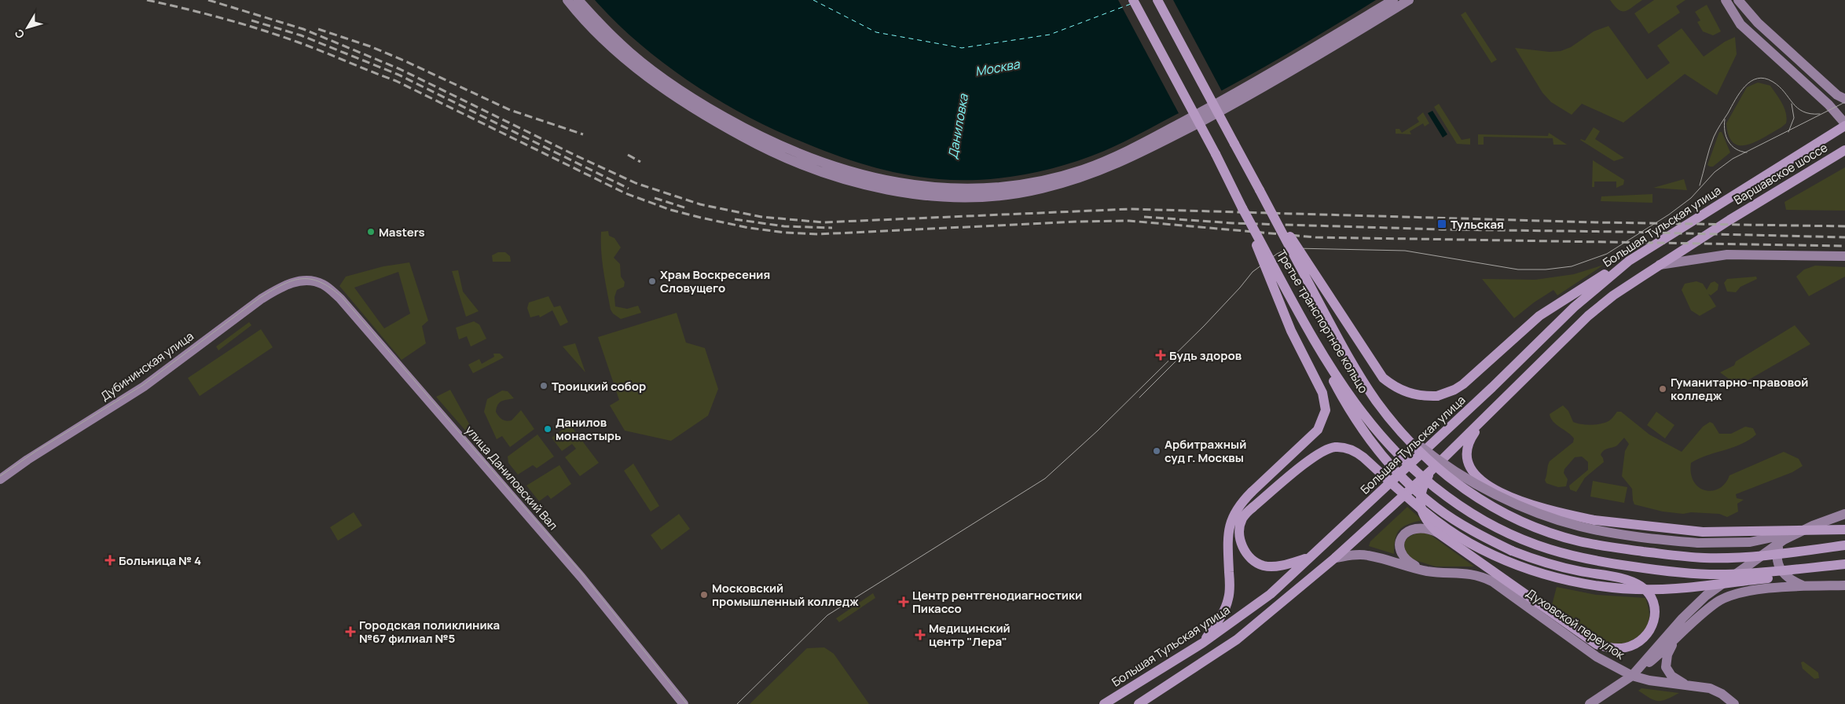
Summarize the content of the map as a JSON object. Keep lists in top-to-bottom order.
{
  "streets": {
    "main road": [
      "Варшавское шоссе",
      "Большая Тульская улица",
      "Третье транспортное кольцо",
      "Дубининская улица",
      "улица Даниловский Вал",
      "Духовской переулок"
    ]
  },
  "crossings": [
    ["Варшавское шоссе", "Большая Тульская улица"],
    ["Дубининская улица", "улица Даниловский Вал"]
  ],
  "water": ["Москва", "Даниловка"],
  "places": {
    "transit": ["Тульская"],
    "other": [
      "Masters",
      "Храм Воскресения Словущего",
      "Троицкий собор",
      "Гуманитарно-правовой колледж",
      "Данилов монастырь",
      "Арбитражный суд г. Москвы",
      "Московский промышленный колледж"
    ],
    "health": [
      "Будь здоров",
      "Больница № 4",
      "Центр рентгенодиагностики Пикассо",
      "Городская поликлиника №67 филиал №5",
      "Медицинский центр \"Лера\""
    ]
  },
  "north": "bottom left"
}
